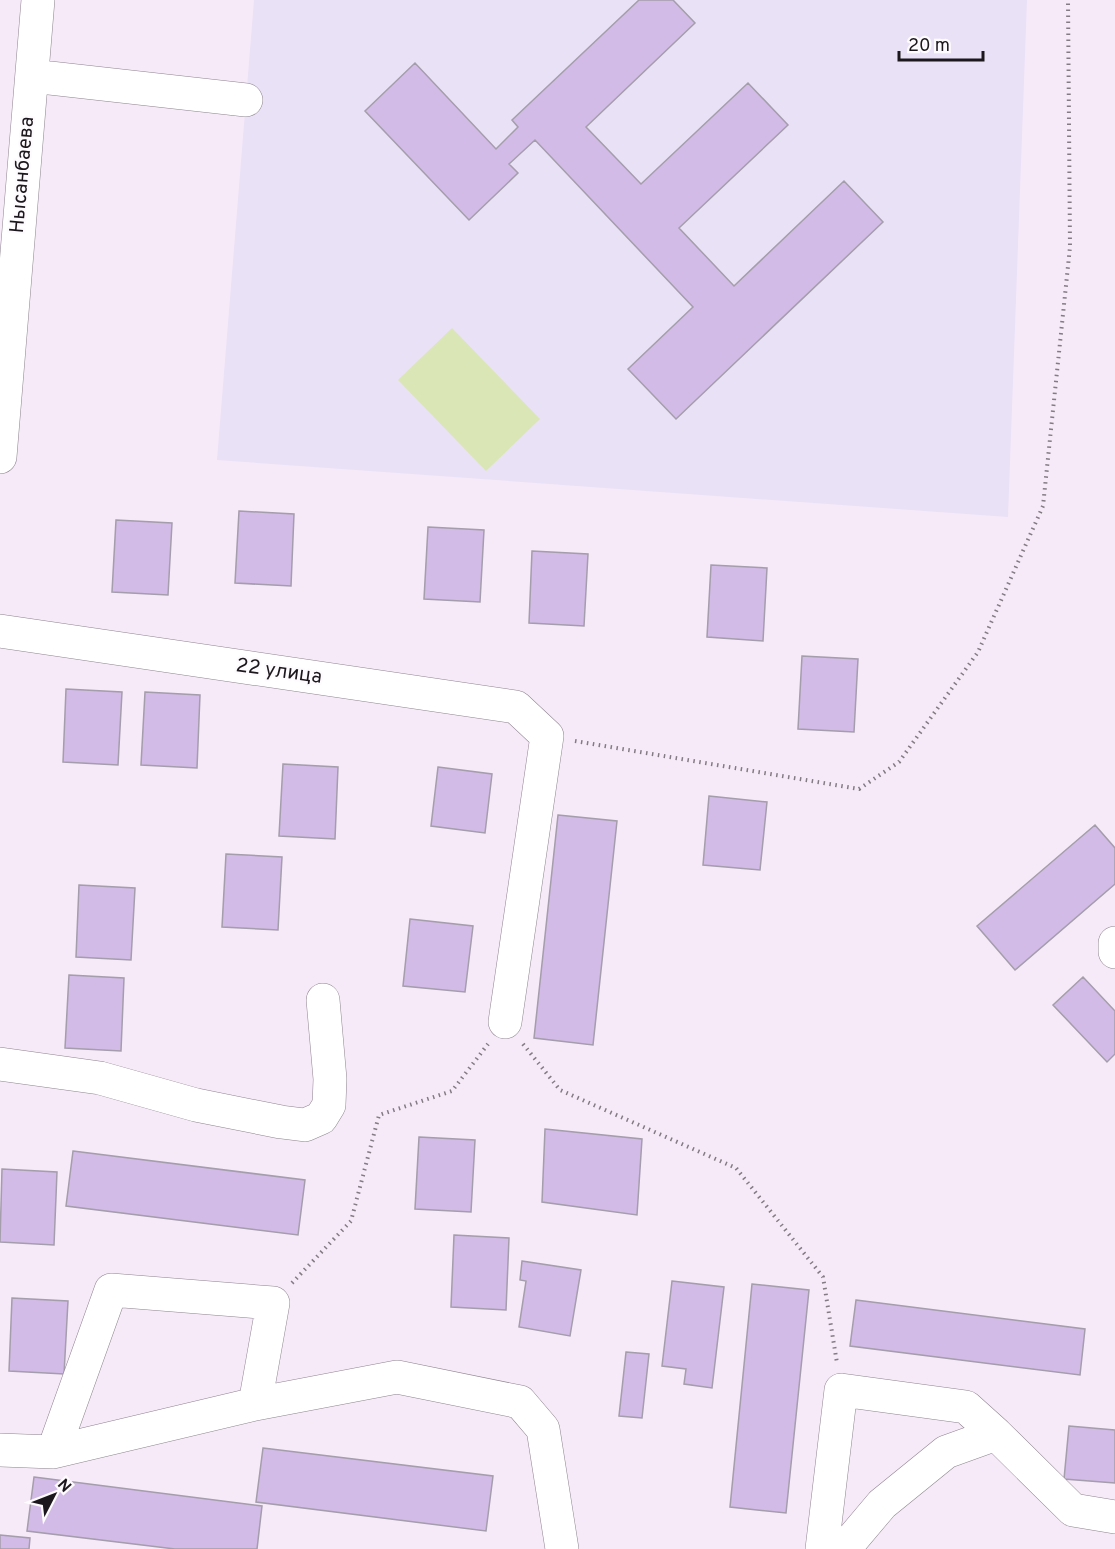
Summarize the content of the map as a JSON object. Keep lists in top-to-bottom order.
{
  "streets": {
    "street": ["Нысанбаева", "22 улица"]
  },
  "scale_bar": "20 m",
  "north": "top right"
}
